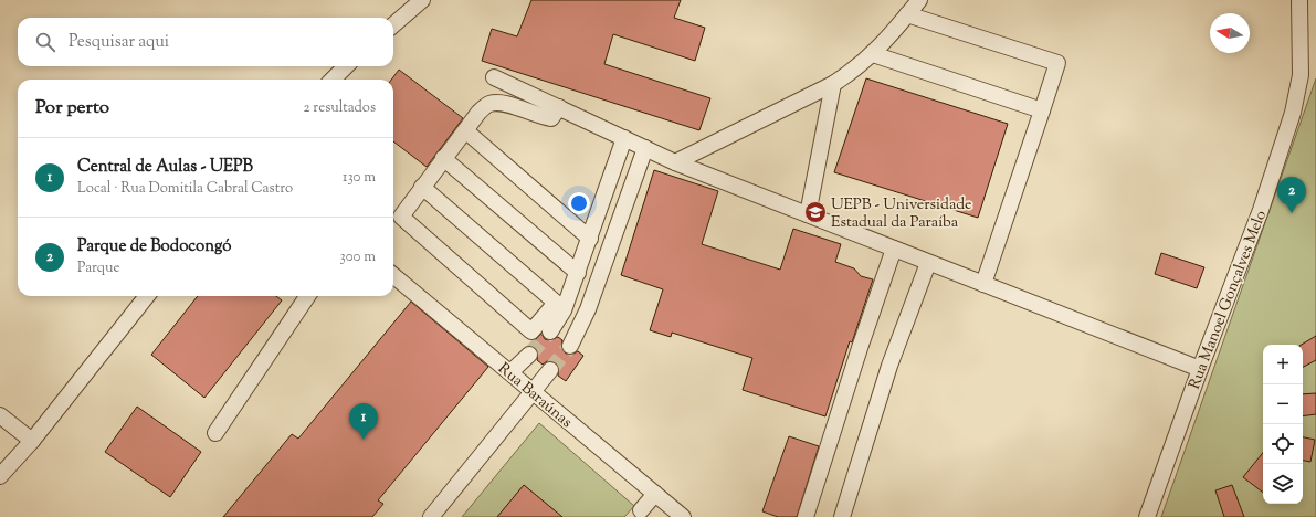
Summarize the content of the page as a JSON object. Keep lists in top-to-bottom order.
{
  "streets": {
    "street": ["Rua Manoel Gonçalves Melo", "Rua Baraúnas"]
  },
  "places": {
    "school or university": ["UEPB - Universidade Estadual da Paraíba"]
  },
  "north": "left",
  "page": {
    "search": "Pesquisar aqui",
    "heading": ["Por perto", "2 resultados"],
    "list": [
      {
        "mark": "1",
        "name": "Central de Aulas - UEPB",
        "note": "Local · Rua Domitila Cabral Castro",
        "value": "130 m"
      },
      {
        "mark": "2",
        "name": "Parque de Bodocongó",
        "note": "Parque",
        "value": "300 m"
      }
    ],
    "pins": ["2", "1"],
    "map_buttons": ["+", "−"]
  }
}
